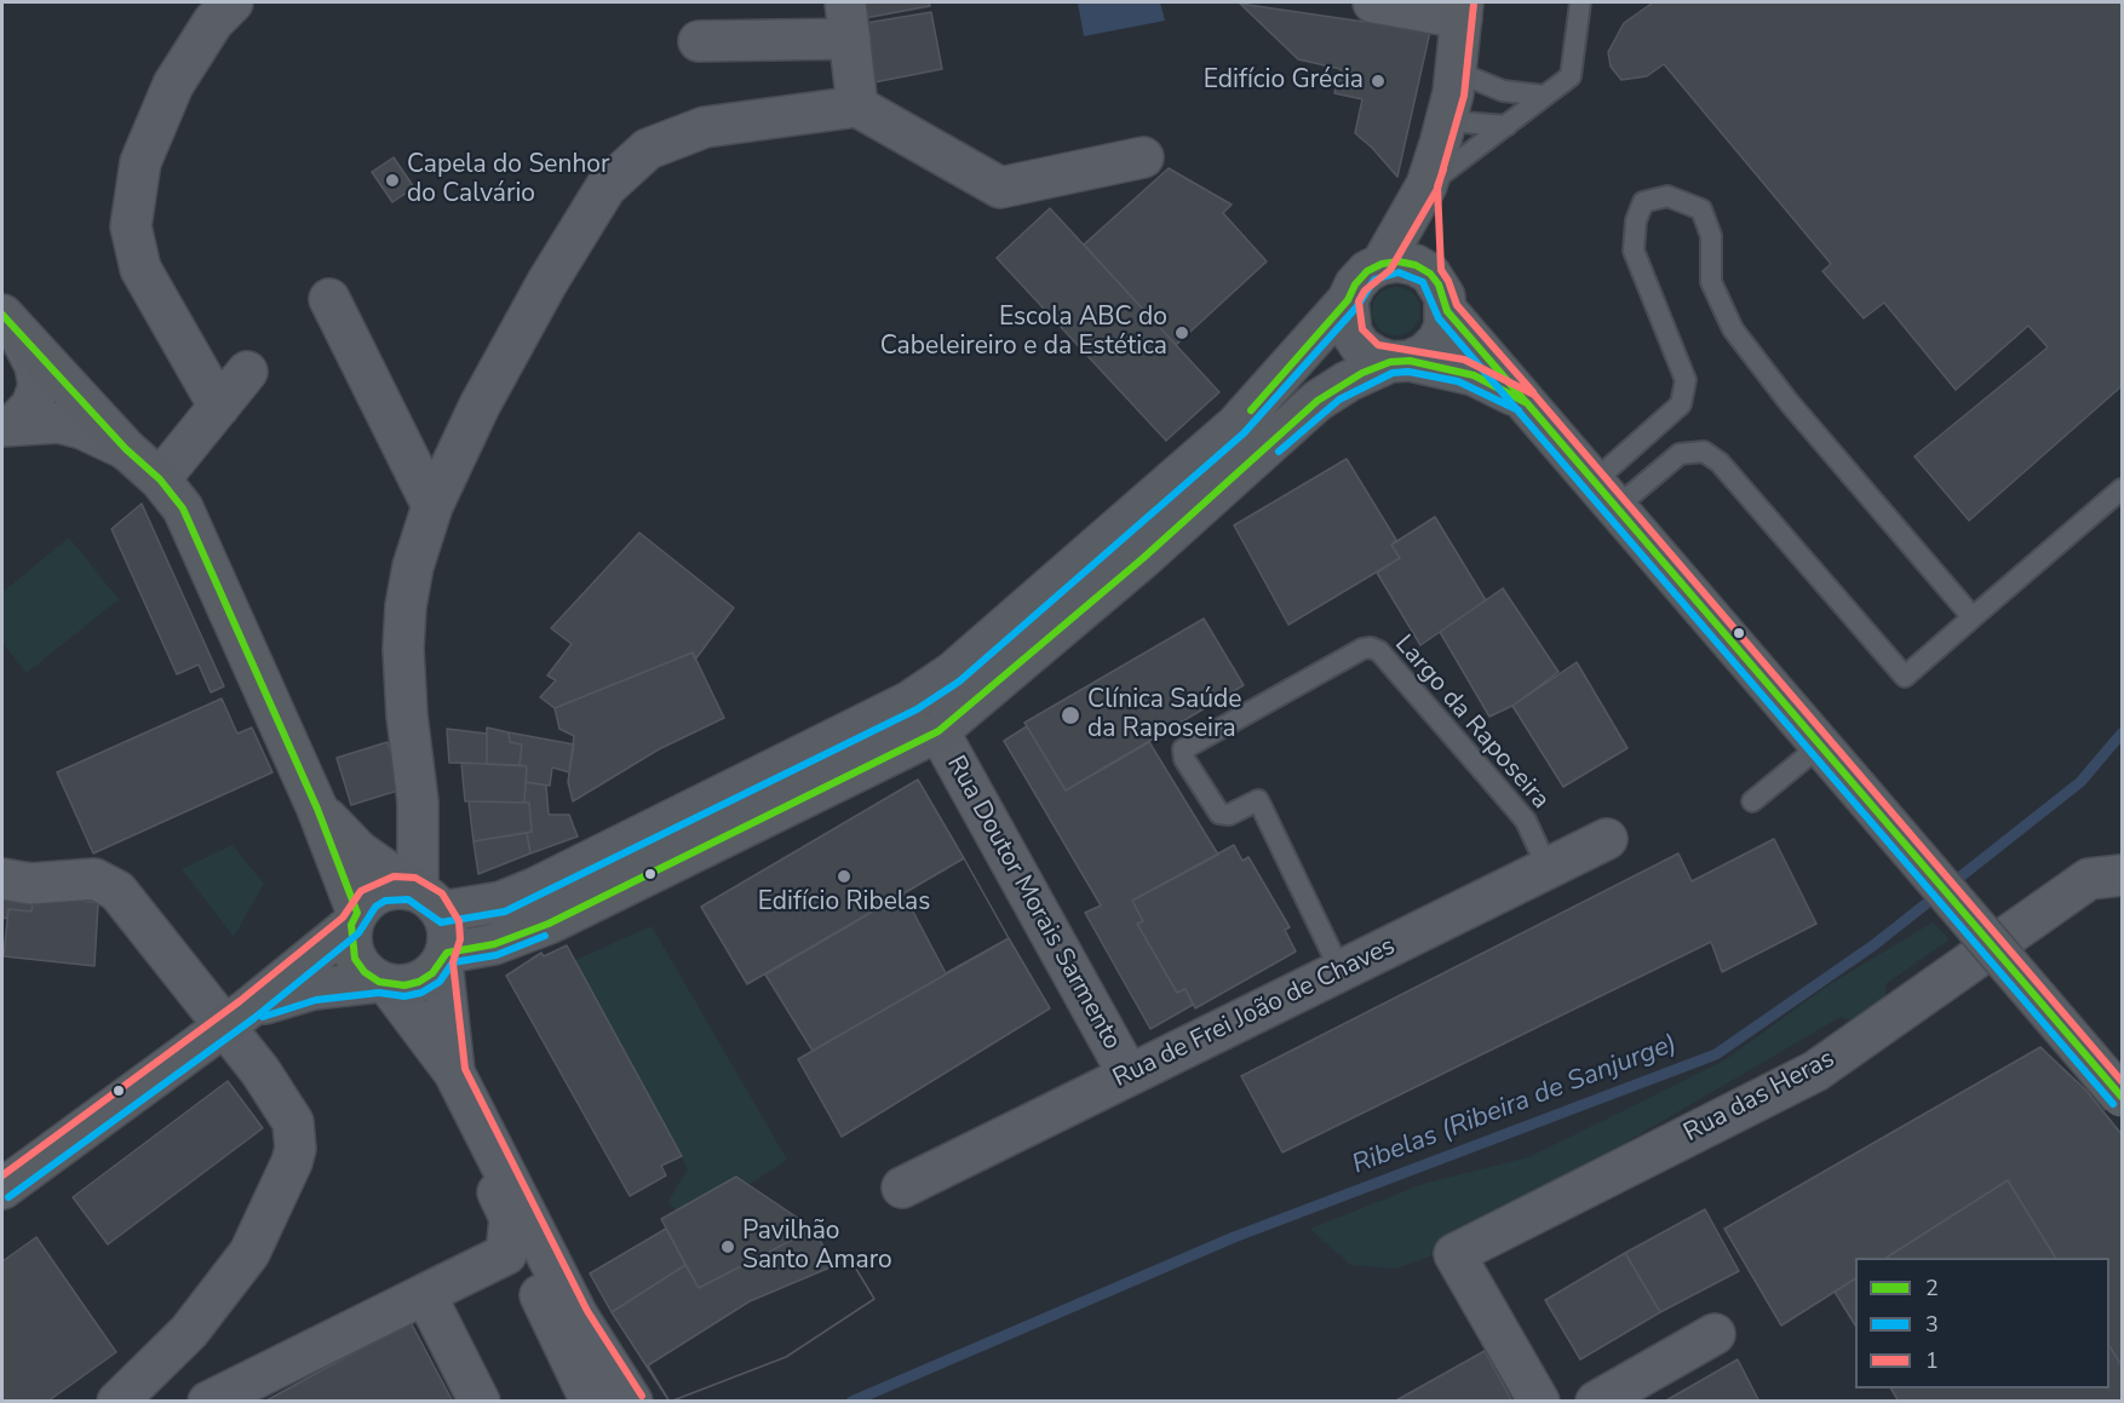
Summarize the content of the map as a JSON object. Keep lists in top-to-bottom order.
{
  "streets": {
    "street": ["Rua Doutor Morais Sarmento", "Rua de Frei João de Chaves", "Rua das Heras"],
    "lane": ["Largo da Raposeira"]
  },
  "crossings": [
    ["Largo da Raposeira", "Rua de Frei João de Chaves"],
    ["Rua Doutor Morais Sarmento", "Rua de Frei João de Chaves"]
  ],
  "water": ["Ribelas (Ribeira de Sanjurge)"],
  "places": [
    "Edifício Grécia",
    "Capela do Senhor do Calvário",
    "Escola ABC do Cabeleireiro e da Estética",
    "Clínica Saúde da Raposeira",
    "Edifício Ribelas",
    "Pavilhão Santo Amaro"
  ],
  "lines": ["transit line 1", "transit line 2", "transit line 3"],
  "legend": ["2", "3", "1"]
}
